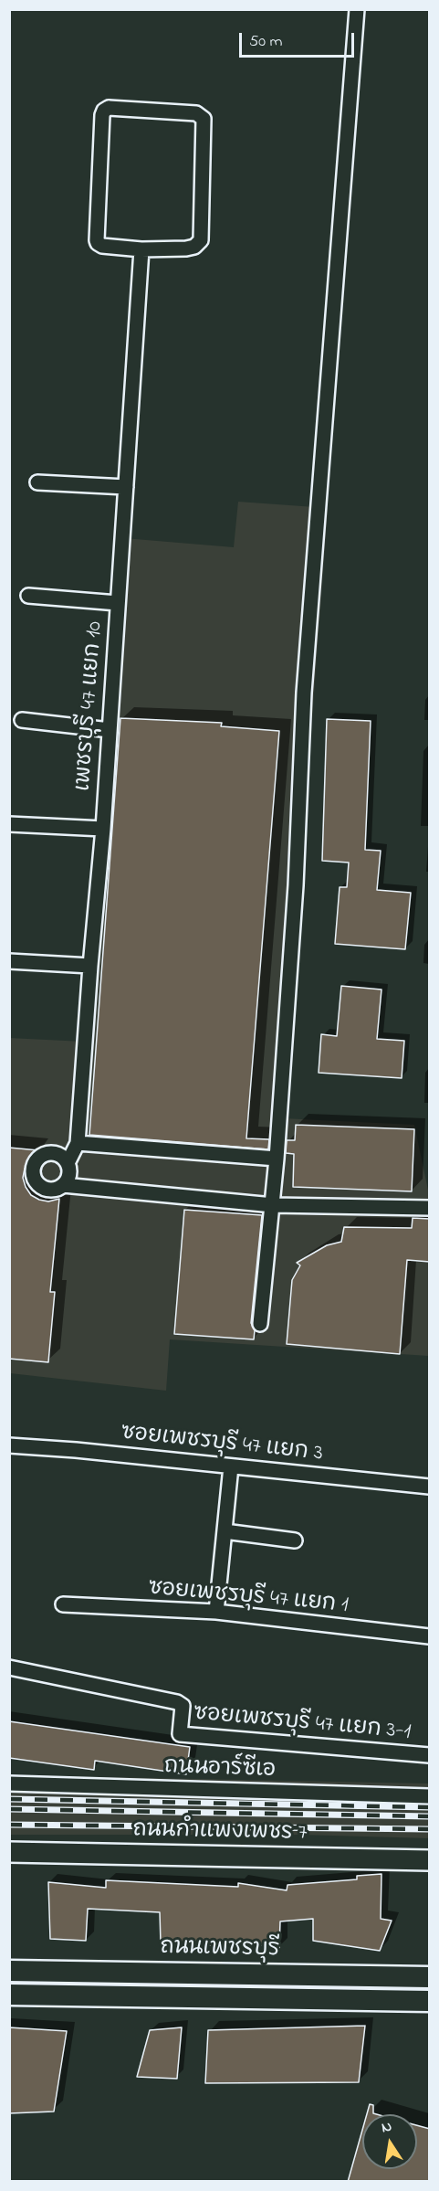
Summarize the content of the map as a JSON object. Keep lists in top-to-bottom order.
{
  "streets": {
    "main road": ["ถนนเพชรบุรี"],
    "street": [
      "เพชรบุุรี 47 แยก 10",
      "ซอยเพชรบุรี 47 แยก 3",
      "ซอยเพชรบุรี 47 แยก 1",
      "ซอยเพชรบุรี 47 แยก 3-1",
      "ถนนอาร์ซีเอ",
      "ถนนกำแพงเพชร 7"
    ]
  },
  "scale_bar": "50 m",
  "north": "top"
}
